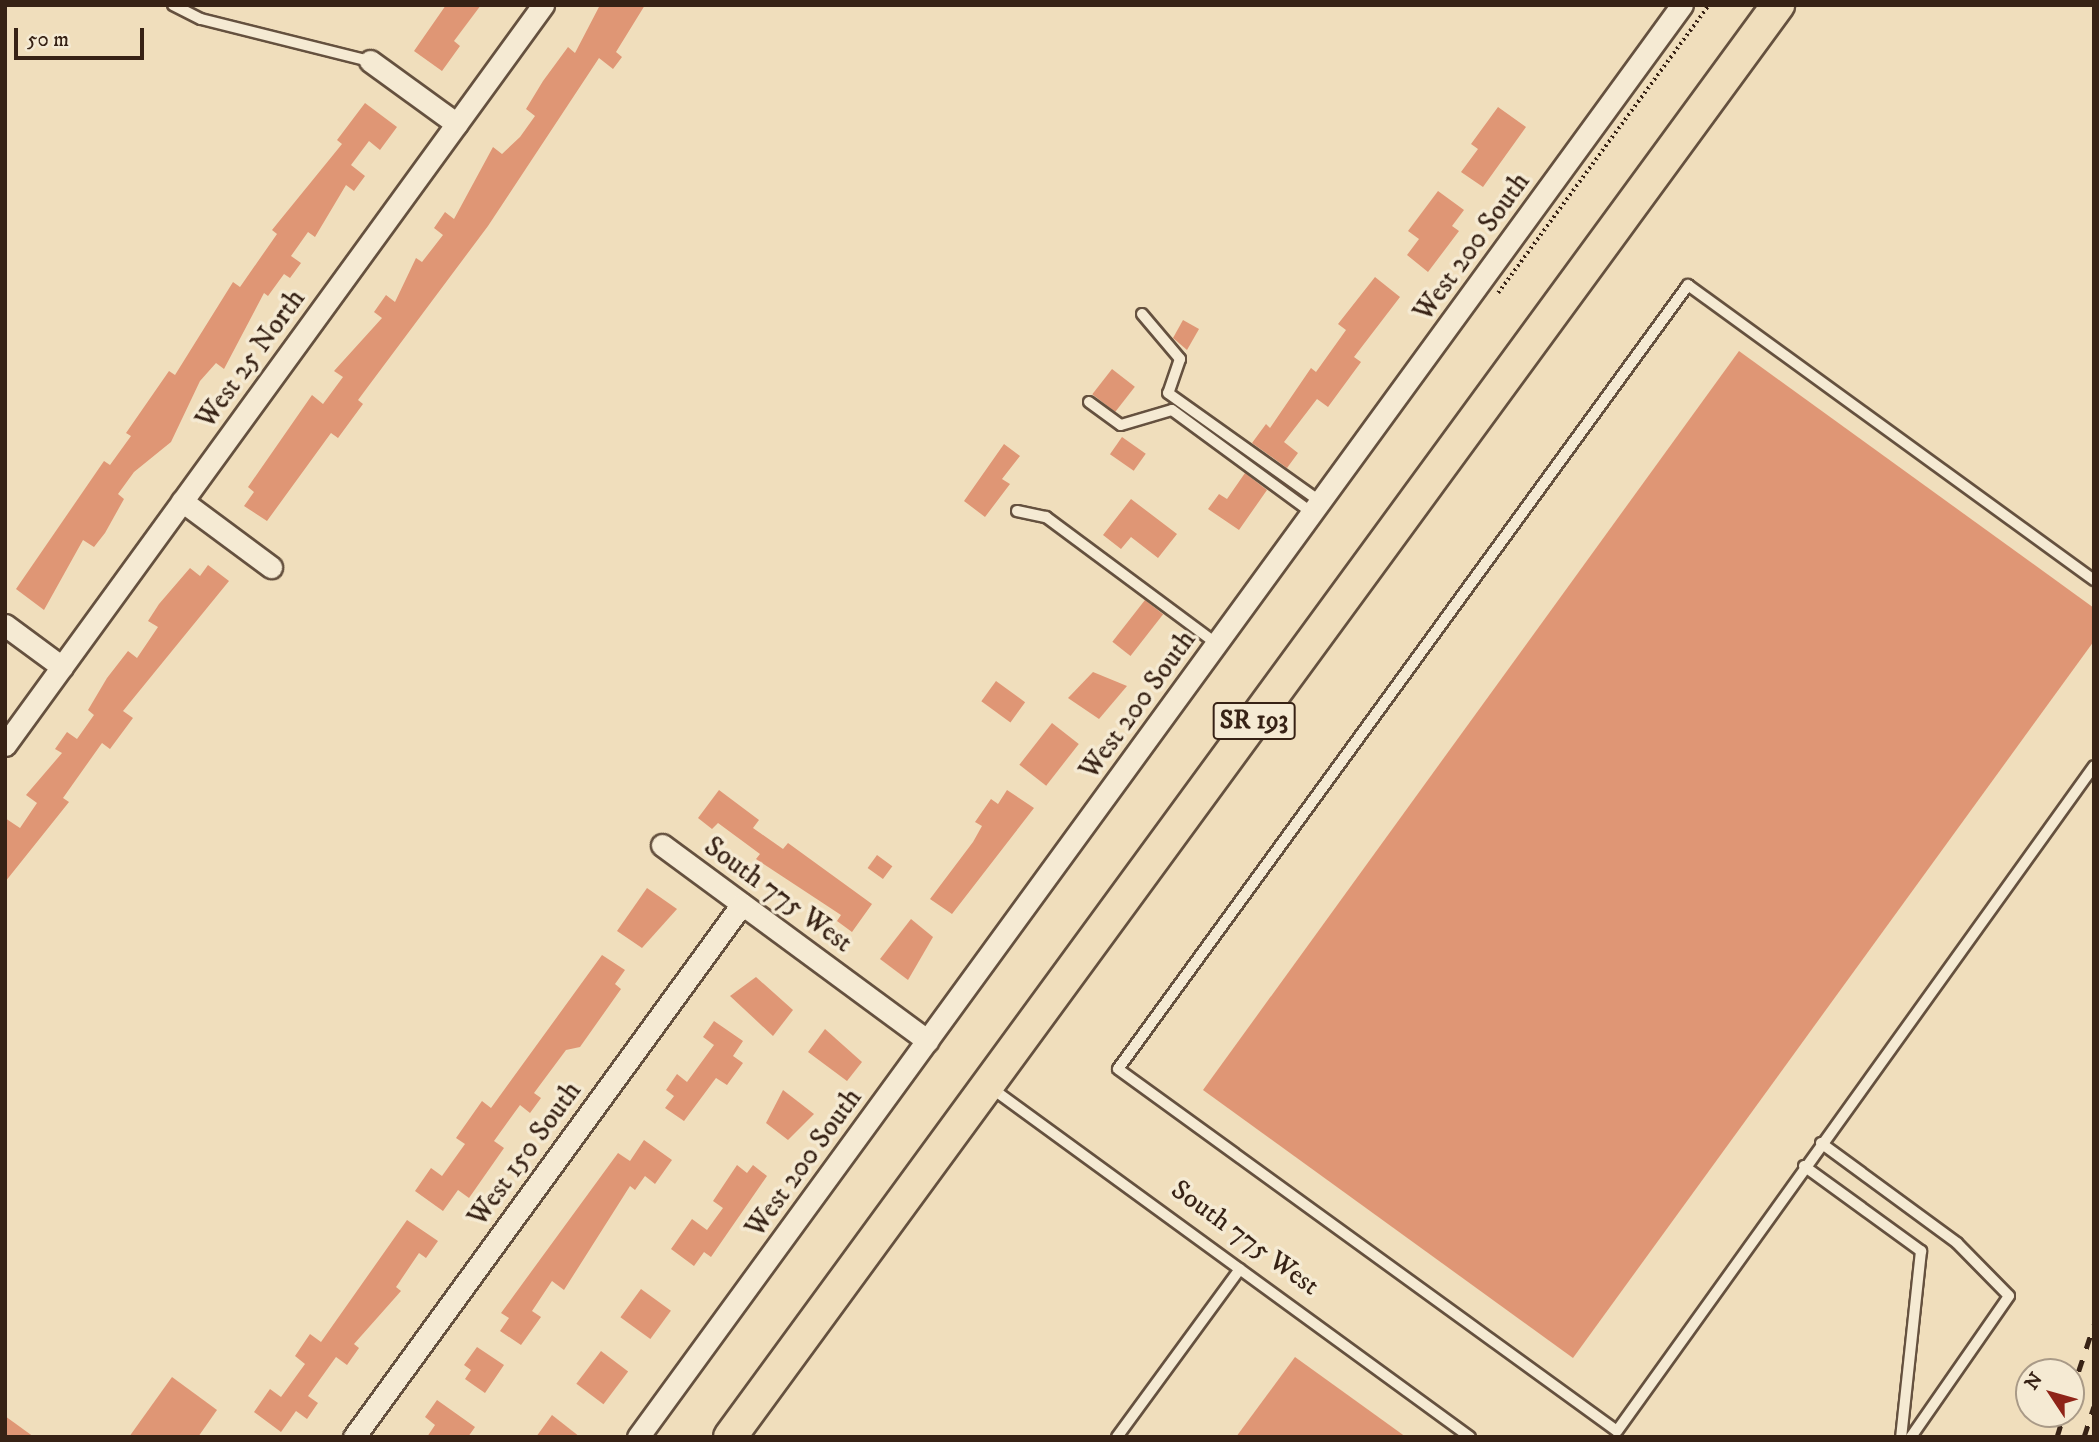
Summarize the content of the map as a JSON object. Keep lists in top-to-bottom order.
{
  "streets": {
    "main road": ["SR 193"],
    "street": [
      "West 200 South",
      "West 25 North",
      "South 775 West",
      "West 150 South"
    ]
  },
  "crossings": [
    ["West 200 South", "South 775 West"],
    ["SR 193", "South 775 West"],
    ["South 775 West", "West 150 South"]
  ],
  "scale_bar": "50 m",
  "north": "top left"
}
